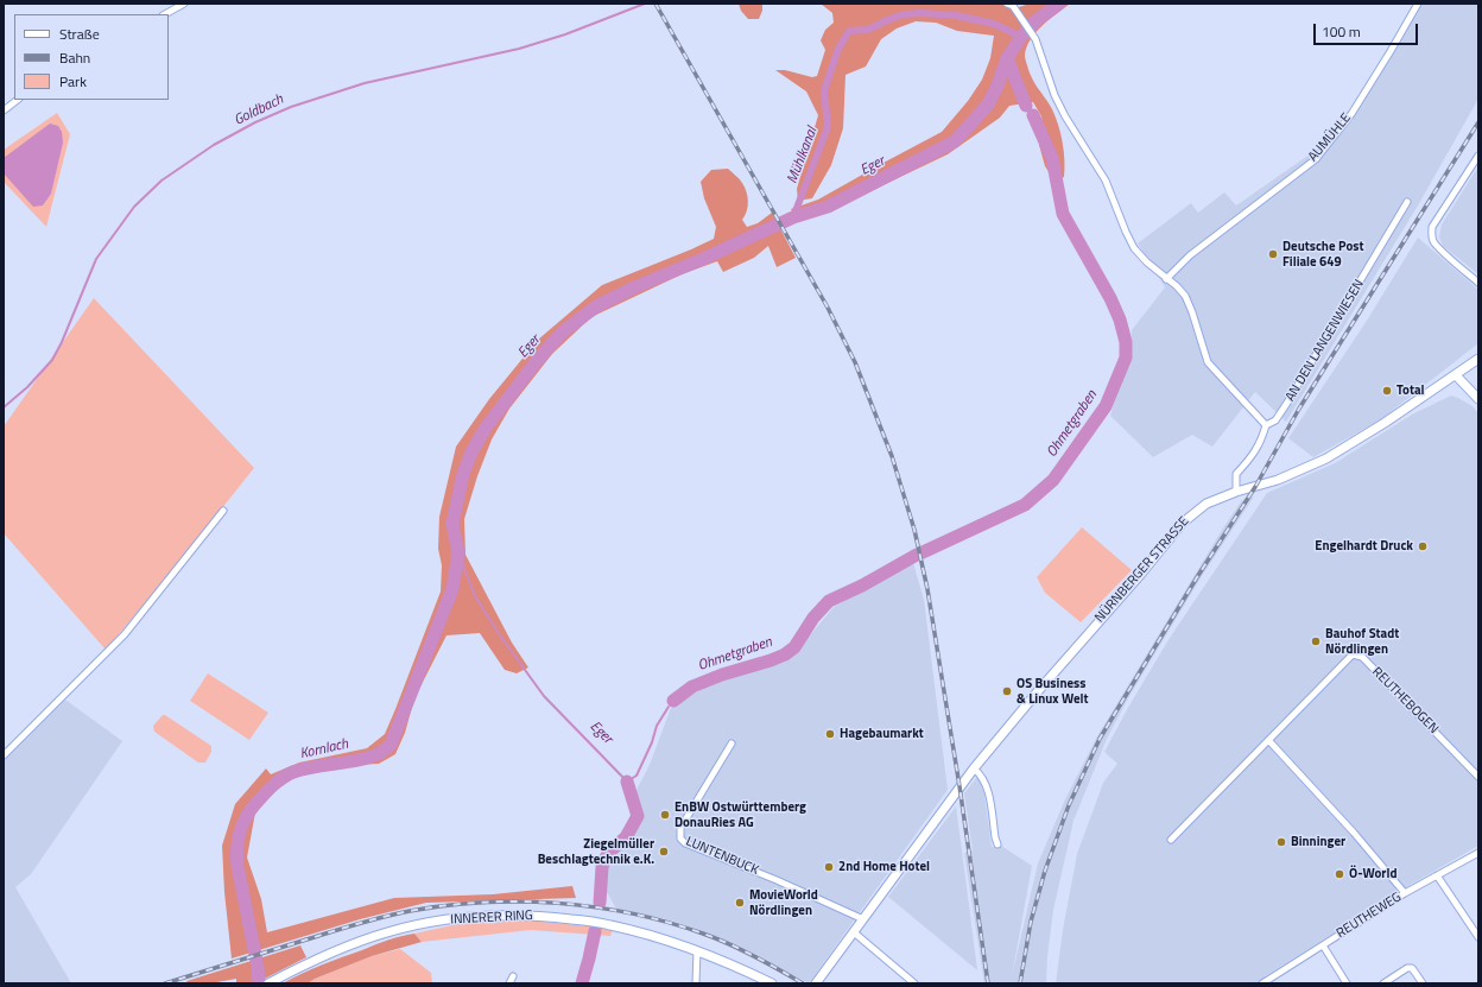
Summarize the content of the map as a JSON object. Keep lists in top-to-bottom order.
{
  "streets": {
    "main road": ["NÜRNBERGER STRASSE", "INNERER RING"],
    "street": [
      "AUMÜHLE",
      "AN DEN LANGENWIESEN",
      "REUTHEBOGEN",
      "LUNTENBUCK",
      "REUTHEWEG"
    ]
  },
  "crossings": [
    ["NÜRNBERGER STRASSE", "LUNTENBUCK"]
  ],
  "water": [
    "Goldbach",
    "Mühlkanal",
    "Eger",
    "Ohmetgraben",
    "Kornlach"
  ],
  "places": [
    "Deutsche Post Filiale 649",
    "Total",
    "Engelhardt Druck",
    "Bauhof Stadt Nördlingen",
    "OS Business & Linux Welt",
    "Hagebaumarkt",
    "EnBW Ostwürttemberg DonauRies AG",
    "Binninger",
    "Ziegelmüller Beschlagtechnik e.K.",
    "2nd Home Hotel",
    "Ö-World",
    "MovieWorld Nördlingen"
  ],
  "legend": ["Straße", "Bahn", "Park"],
  "scale_bar": "100 m"
}
